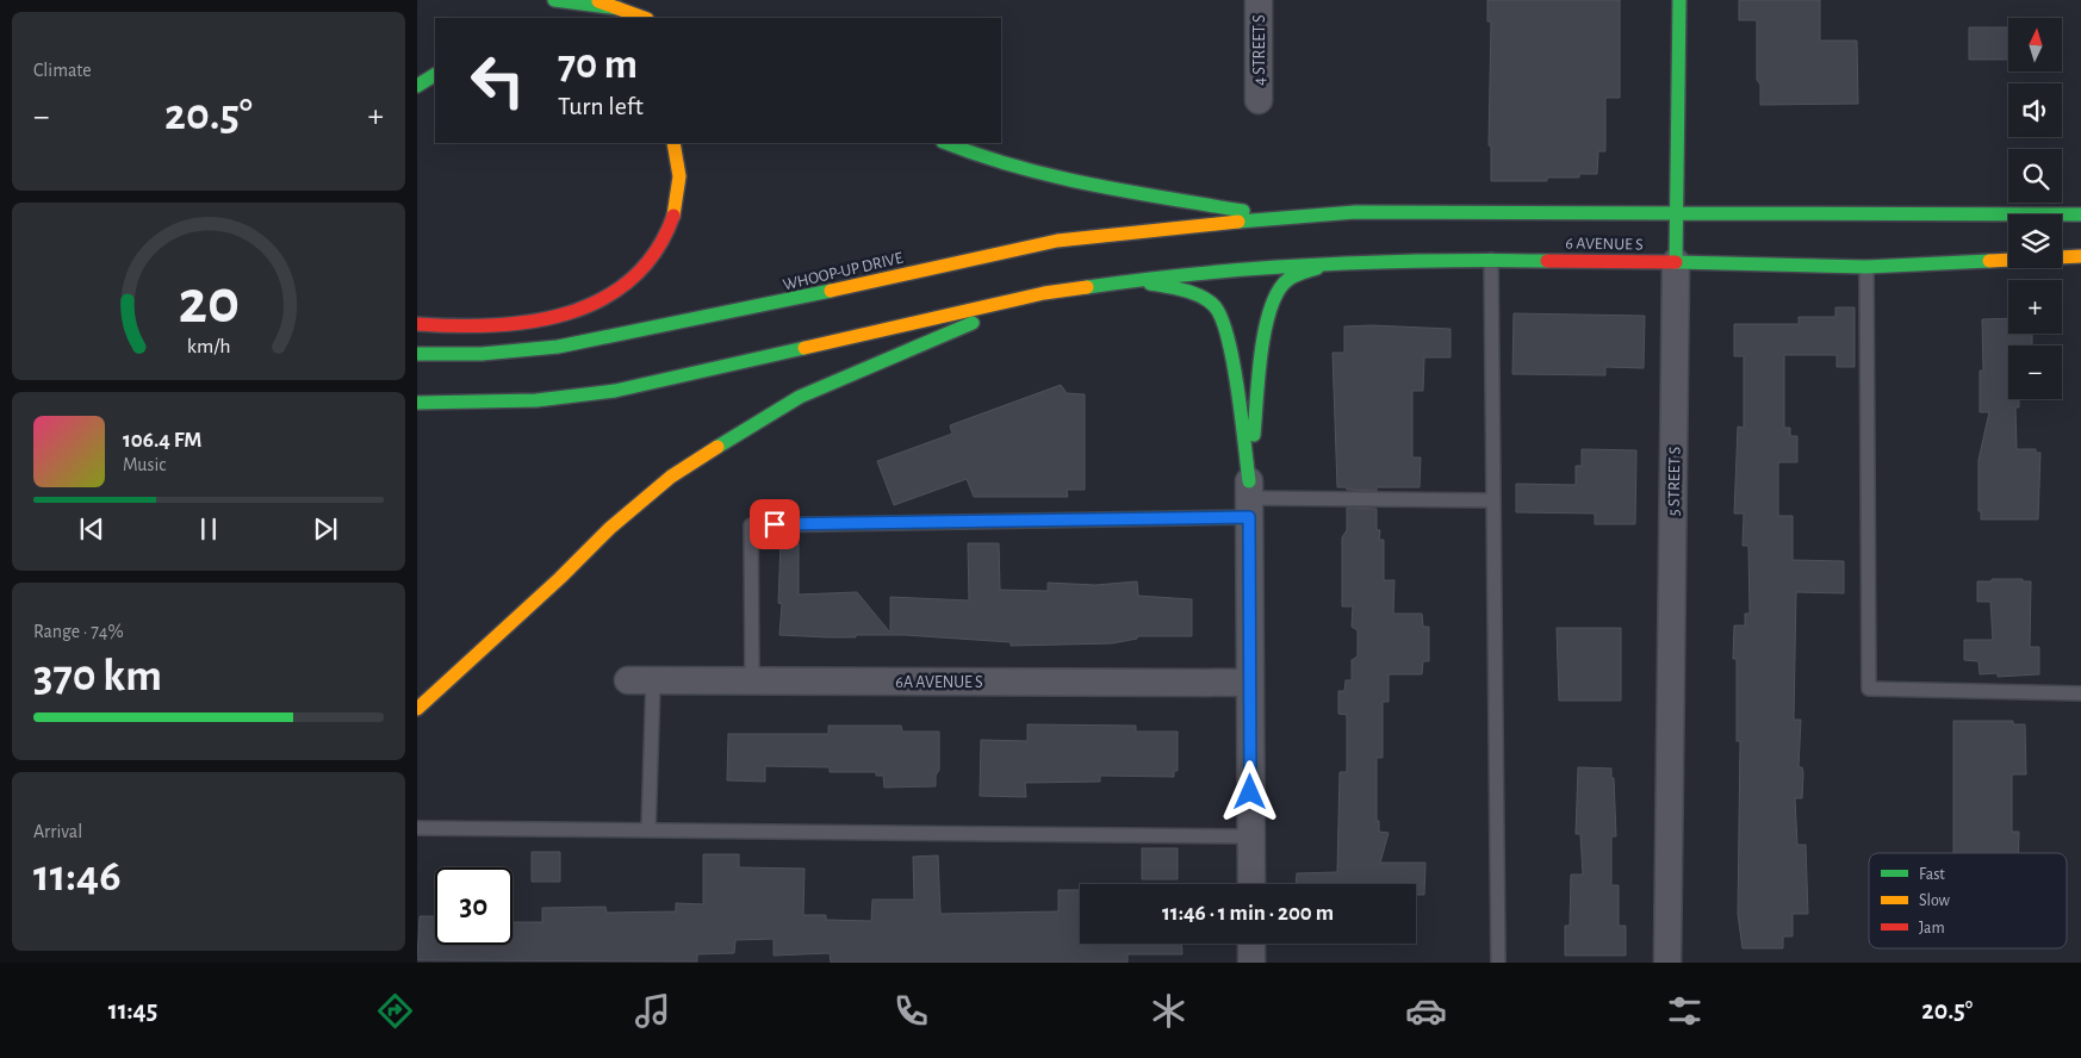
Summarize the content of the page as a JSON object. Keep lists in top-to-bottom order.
{
  "streets": {
    "main road": ["6 AVENUE S", "WHOOP-UP DRIVE", "5 STREET S"],
    "street": ["4 STREET S", "6A AVENUE S"]
  },
  "crossings": [
    ["6 AVENUE S", "WHOOP-UP DRIVE"],
    ["6 AVENUE S", "5 STREET S"]
  ],
  "legend": ["Fast", "Slow", "Jam"],
  "north": "top",
  "page": {
    "tile": [
      "Climate",
      ["Range · 74%", "370 km"],
      ["Arrival", "11:46"]
    ],
    "map_buttons": ["+", "−"],
    "turn": ["70 m", "Turn left"],
    "heat": ["−", "20.5°", "+"],
    "song": ["106.4 FM", "Music"],
    "limit": "30",
    "trip": "11:46 · 1 min · 200 m",
    "tabs": ["11:45", "20.5°"],
    "gauge": ["20", "km/h"]
  }
}
